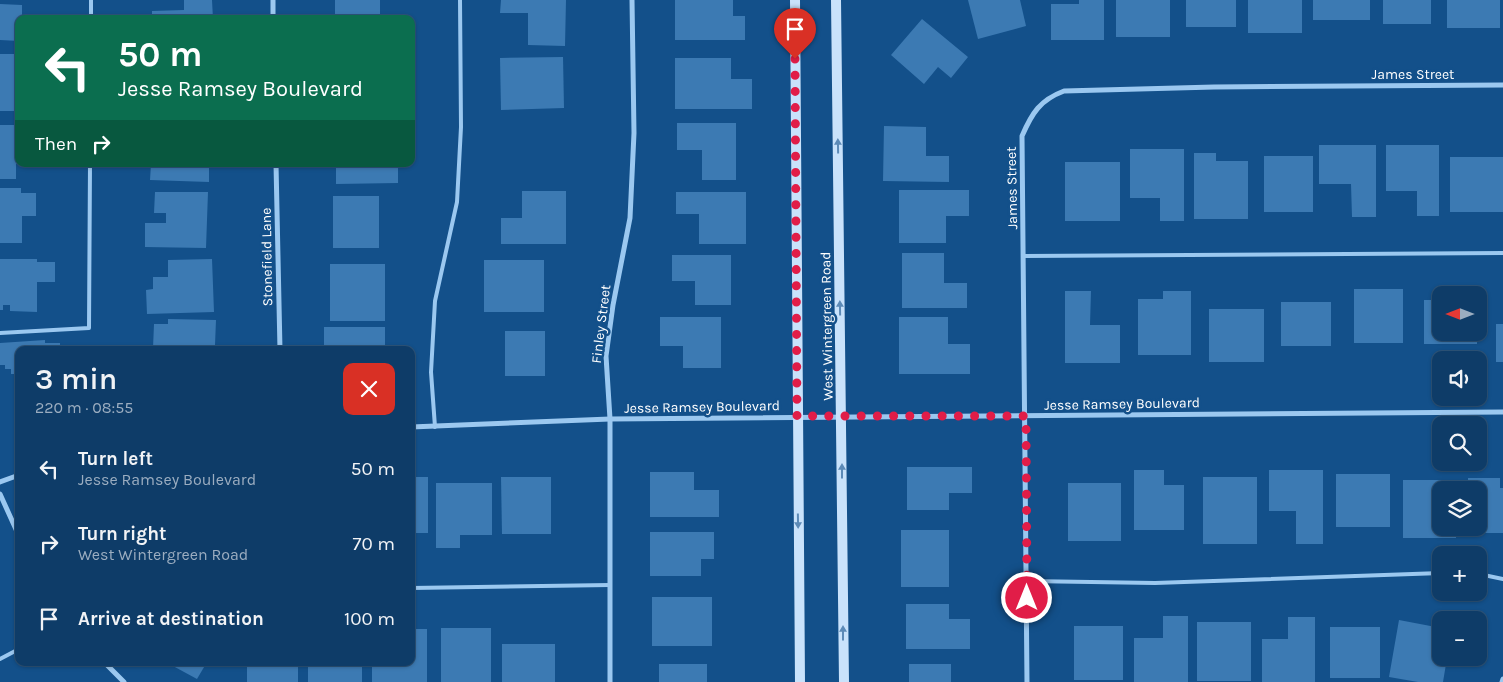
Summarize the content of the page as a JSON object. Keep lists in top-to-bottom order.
{
  "streets": {
    "street": [
      "James Street",
      "Stonefield Lane",
      "Finley Street",
      "West Wintergreen Road",
      "Jesse Ramsey Boulevard"
    ]
  },
  "crossings": [
    ["James Street", "Jesse Ramsey Boulevard"],
    ["Finley Street", "Jesse Ramsey Boulevard"],
    ["West Wintergreen Road", "Jesse Ramsey Boulevard"]
  ],
  "north": "left",
  "page": {
    "turn": ["50 m", "Jesse Ramsey Boulevard"],
    "then": "Then",
    "map_buttons": ["+", "−"],
    "heading": ["3 min", "220 m · 08:55"],
    "list": [
      {
        "name": "Turn left",
        "note": "Jesse Ramsey Boulevard",
        "value": "50 m"
      },
      {
        "name": "Turn right",
        "note": "West Wintergreen Road",
        "value": "70 m"
      },
      {
        "name": "Arrive at destination",
        "value": "100 m"
      }
    ]
  }
}
